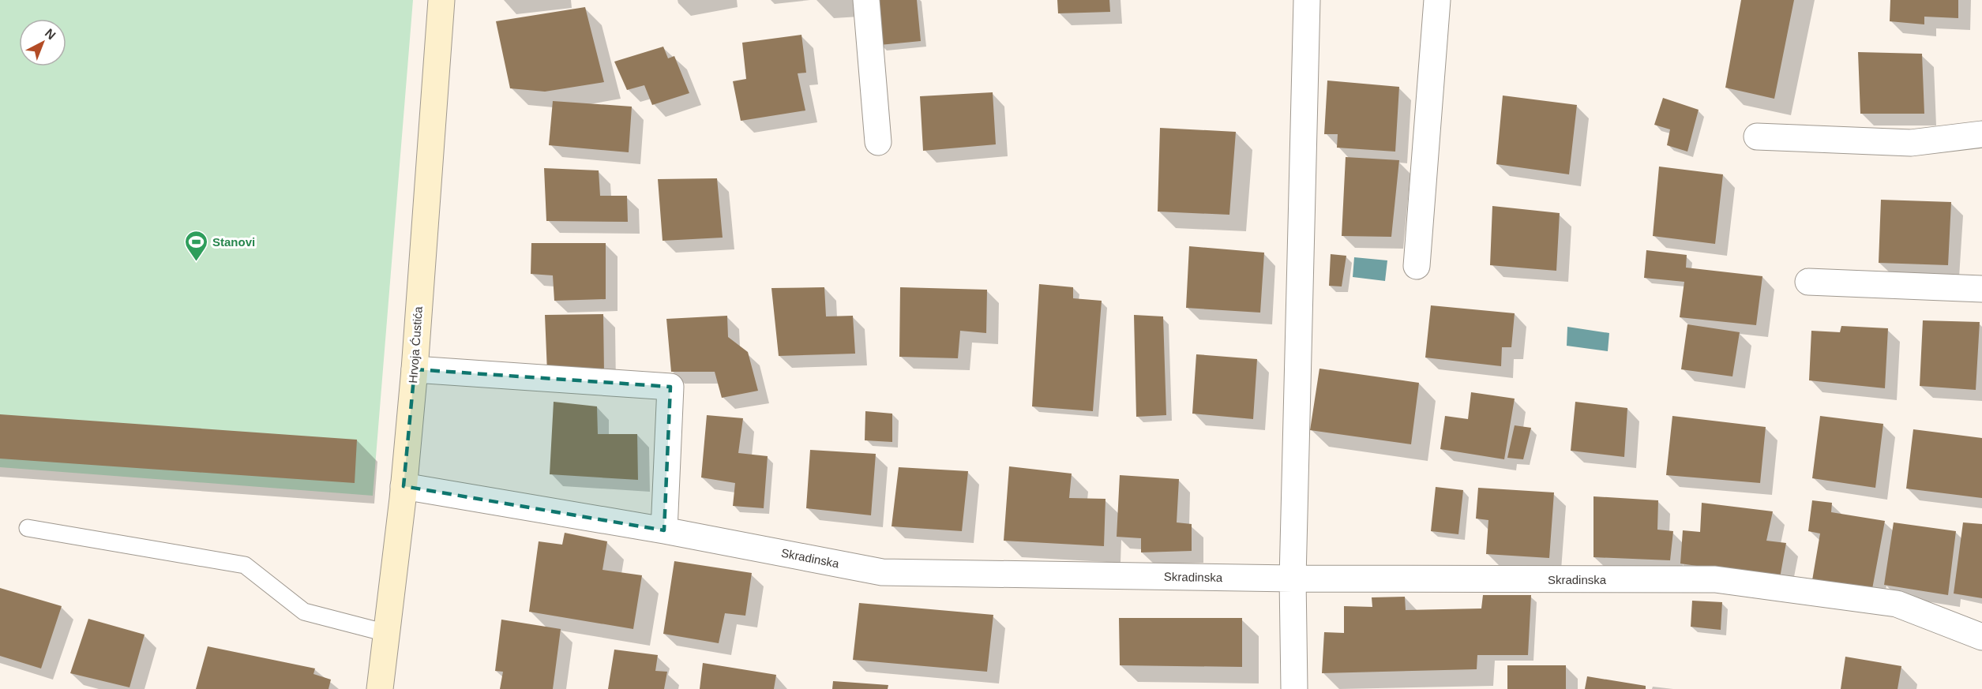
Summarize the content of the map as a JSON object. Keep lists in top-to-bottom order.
{
  "streets": {
    "main road": ["Hrvoja Ćustića"],
    "street": ["Skradinska"]
  },
  "crossings": [
    ["Hrvoja Ćustića", "Skradinska"]
  ],
  "places": {
    "sports": ["Stanovi"]
  },
  "north": "top right"
}
